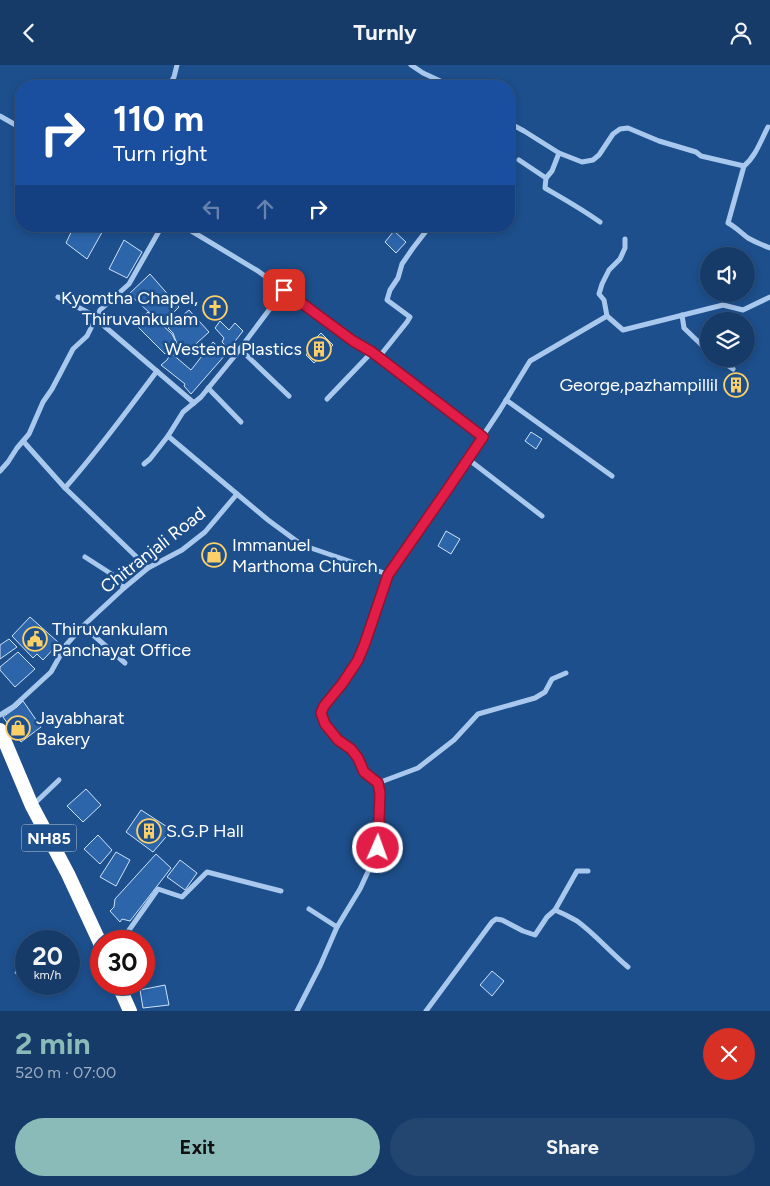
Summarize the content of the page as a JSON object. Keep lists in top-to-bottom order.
{
  "streets": {
    "highway": ["NH85"],
    "street": ["Chitranjali Road"]
  },
  "places": {
    "church": ["Kyomtha Chapel, Thiruvankulam"],
    "building": ["Westend Plastics", "George,pazhampillil", "S.G.P Hall"],
    "shop": ["Immanuel Marthoma Church", "Jayabharat Bakery"],
    "public building": ["Thiruvankulam Panchayat Office"]
  },
  "page": {
    "header": "Turnly",
    "turn": ["110 m", "Turn right"],
    "speed": "20 km/h",
    "limit": "30",
    "heading": ["2 min", "520 m · 07:00"],
    "buttons": ["Exit", "Share"]
  }
}
